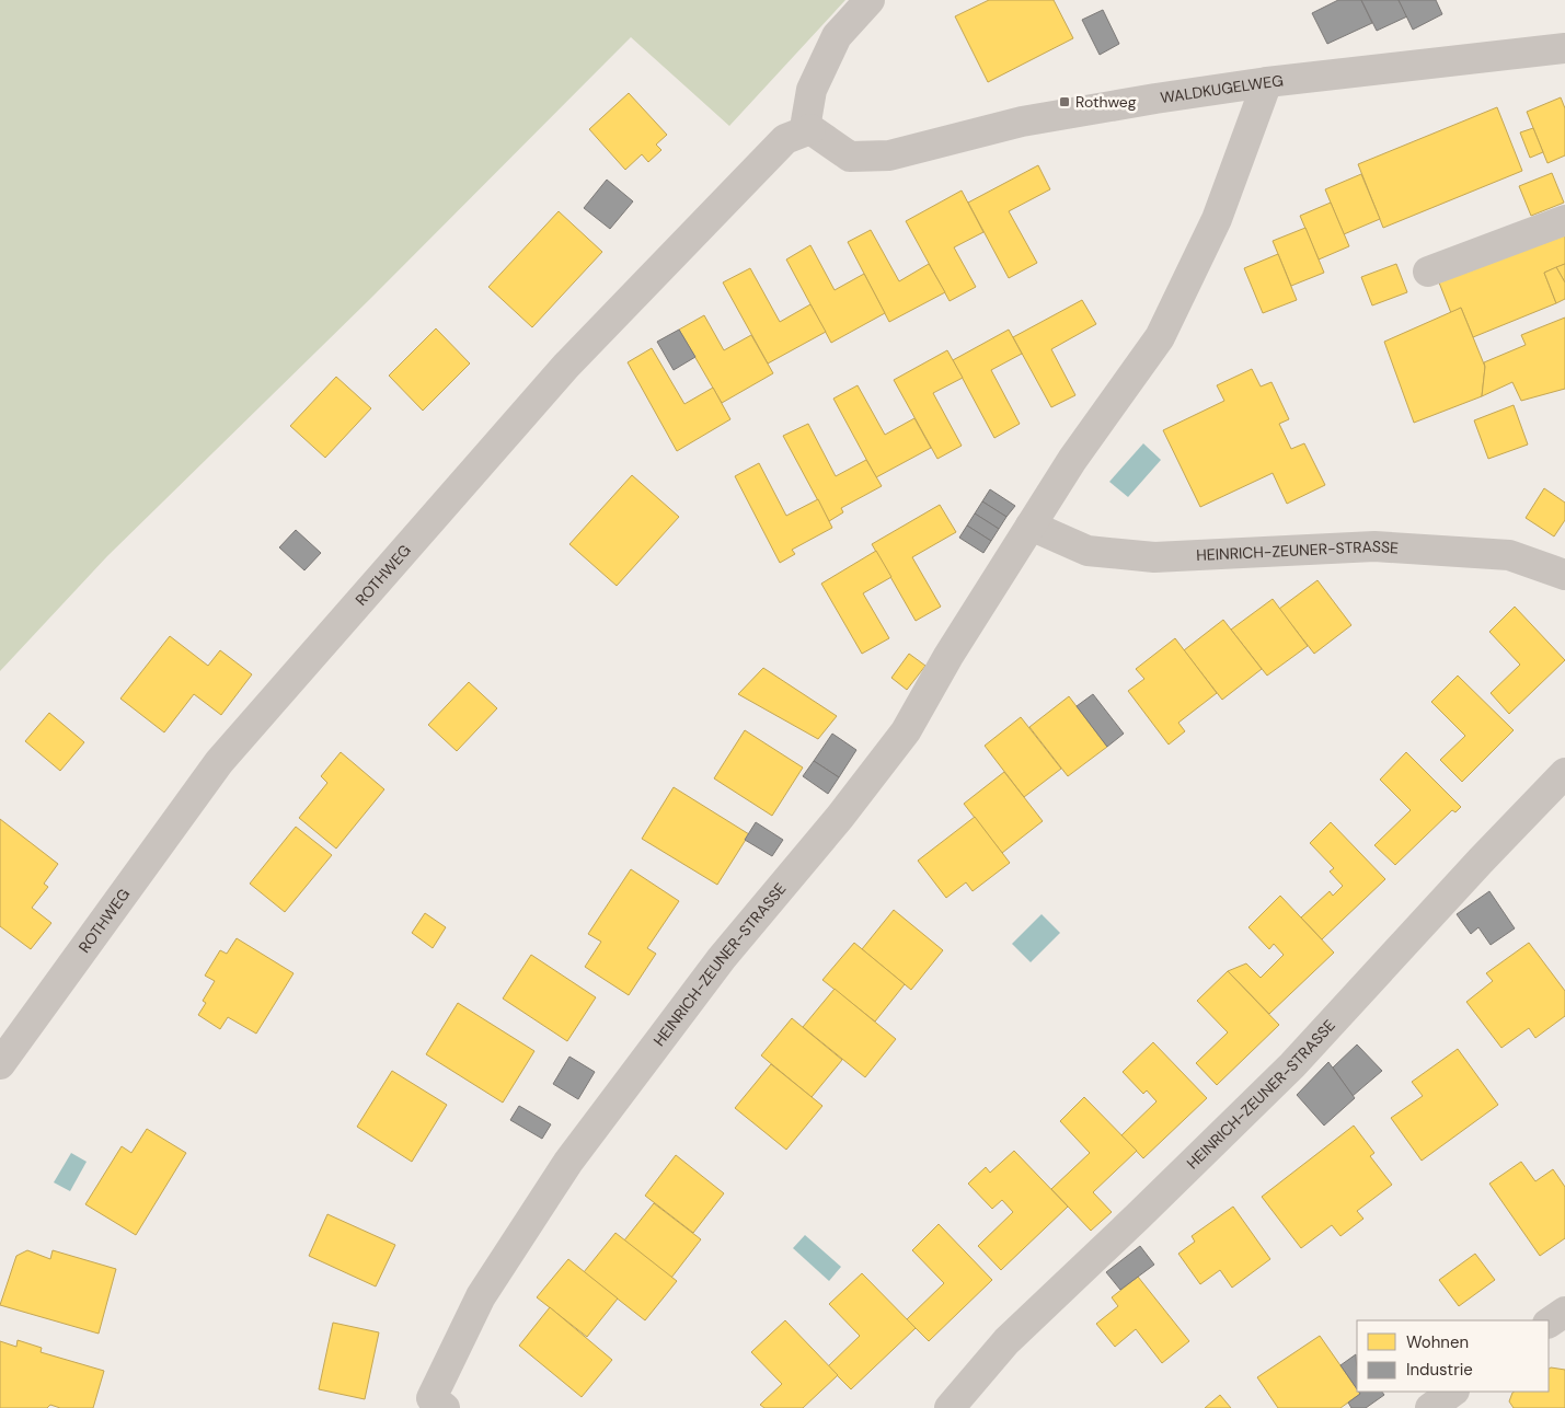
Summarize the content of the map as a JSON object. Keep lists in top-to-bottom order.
{
  "streets": {
    "street": ["WALDKUGELWEG", "HEINRICH-ZEUNER-STRASSE", "ROTHWEG"]
  },
  "crossings": [
    ["WALDKUGELWEG", "HEINRICH-ZEUNER-STRASSE"],
    ["WALDKUGELWEG", "ROTHWEG"]
  ],
  "places": {
    "transit": ["Rothweg"]
  },
  "legend": ["Wohnen", "Industrie"]
}
